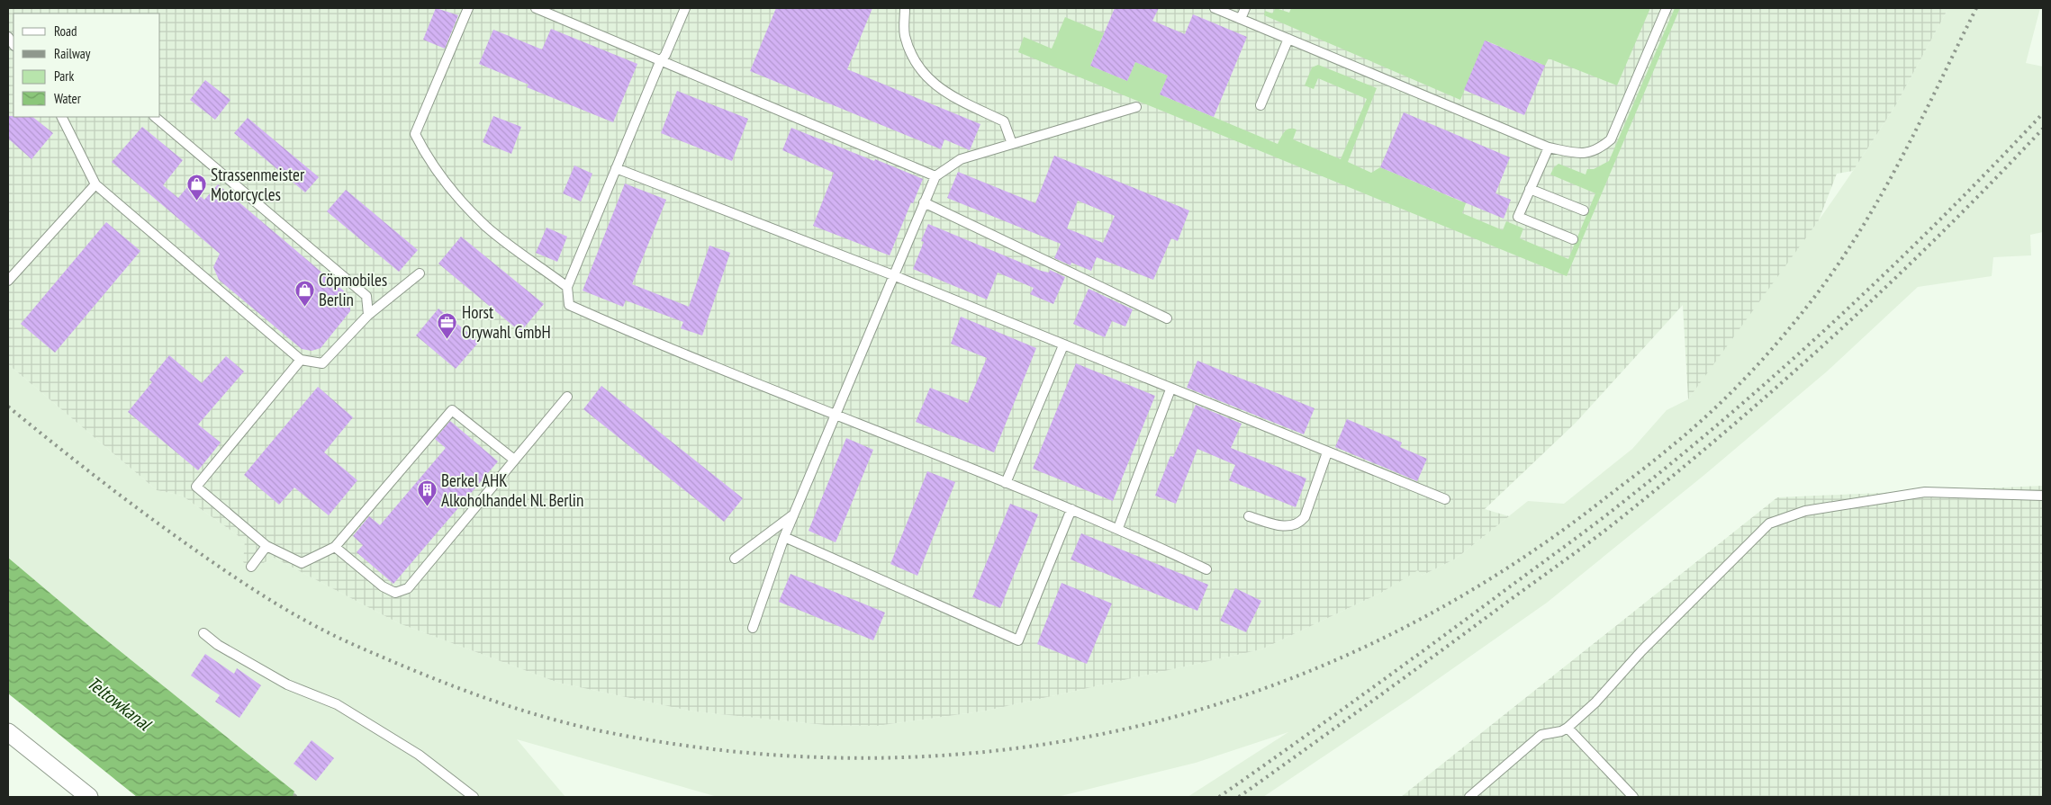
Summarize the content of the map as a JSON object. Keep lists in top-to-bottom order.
{
  "water": ["Teltowkanal"],
  "places": {
    "shop": ["Strassenmeister Motorcycles", "Cöpmobiles Berlin"],
    "office": ["Horst Orywahl GmbH"],
    "building": ["Berkel AHK Alkoholhandel Nl. Berlin"]
  },
  "legend": [
    "Road",
    "Railway",
    "Park",
    "Water"
  ]
}
